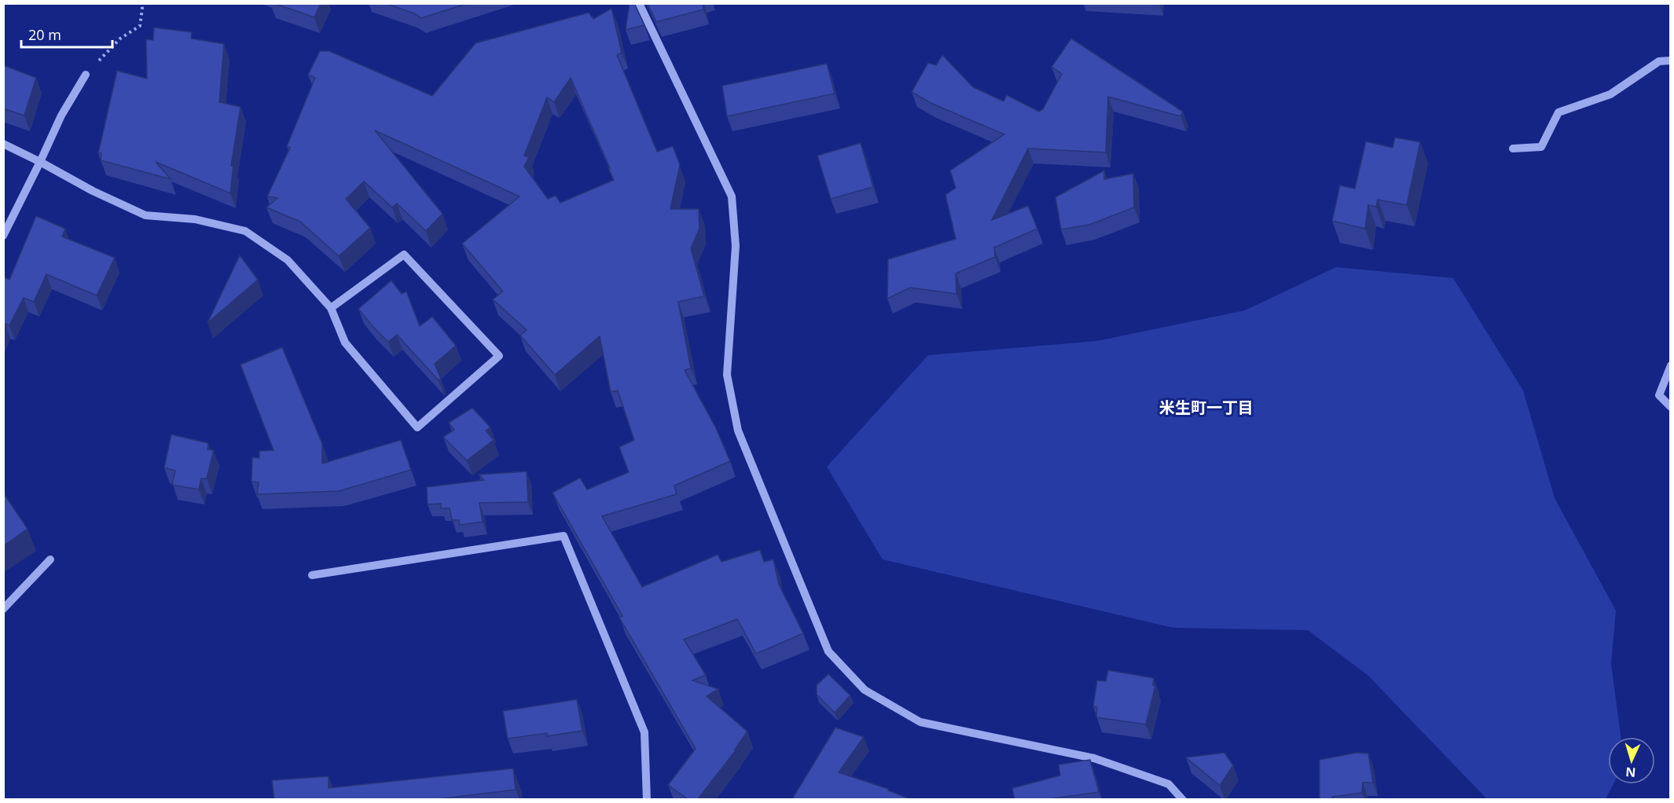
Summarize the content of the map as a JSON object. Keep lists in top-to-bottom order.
{
  "districts": ["米生町一丁目"],
  "scale_bar": "20 m",
  "north": "bottom"
}
